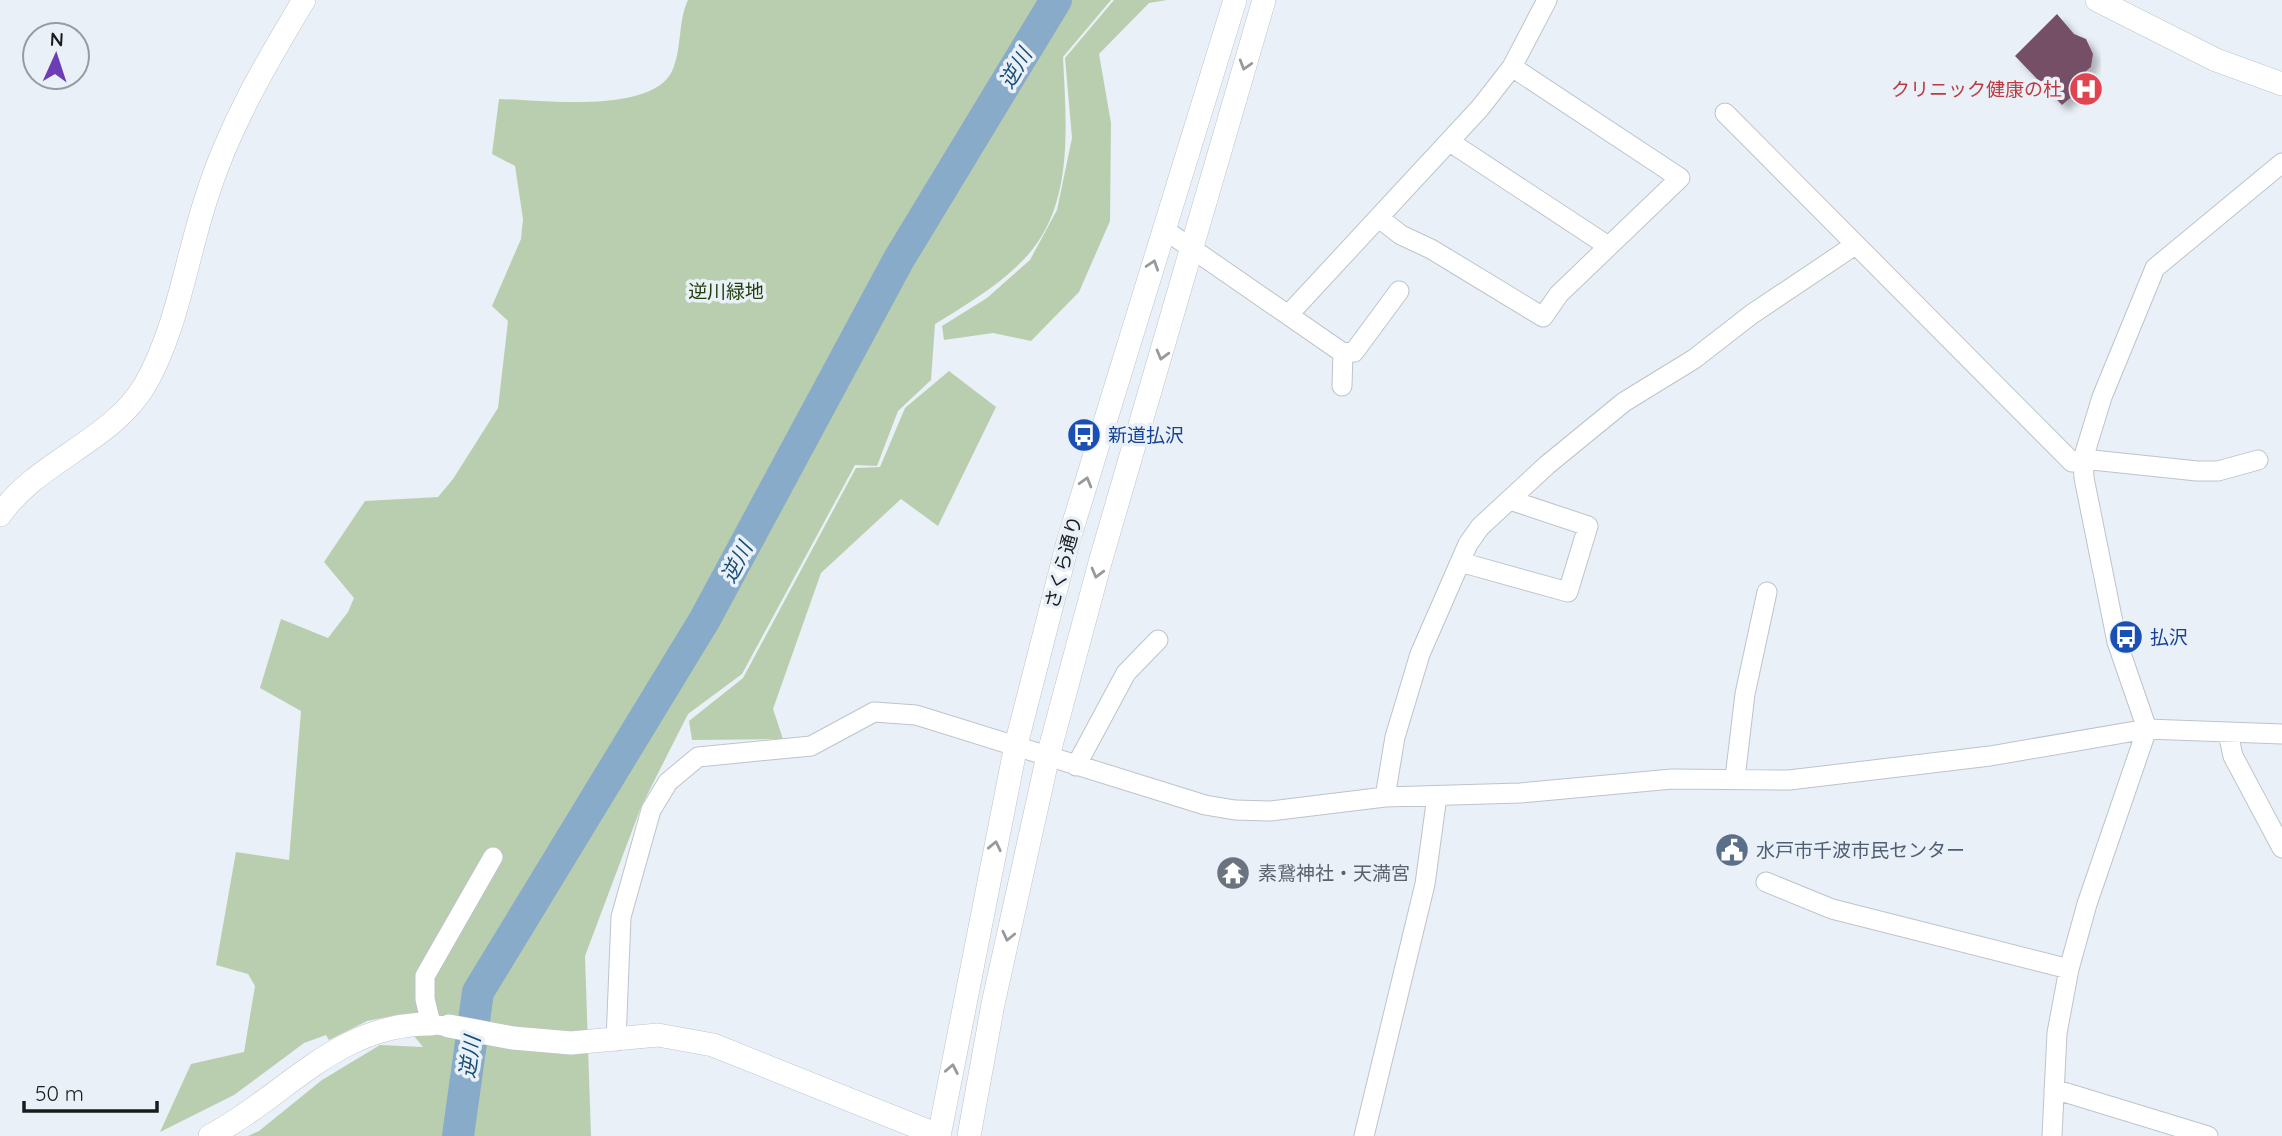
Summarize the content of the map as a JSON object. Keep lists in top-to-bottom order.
{
  "streets": {
    "street": ["さくら通り"]
  },
  "water": ["逆川"],
  "parks": ["逆川緑地"],
  "places": {
    "hospital": ["クリニック健康の杜"],
    "bus stop": ["新道払沢", "払沢"],
    "public building": ["水戸市千波市民センター"],
    "temple": ["素鵞神社・天満宮"]
  },
  "scale_bar": "50 m",
  "north": "top"
}
